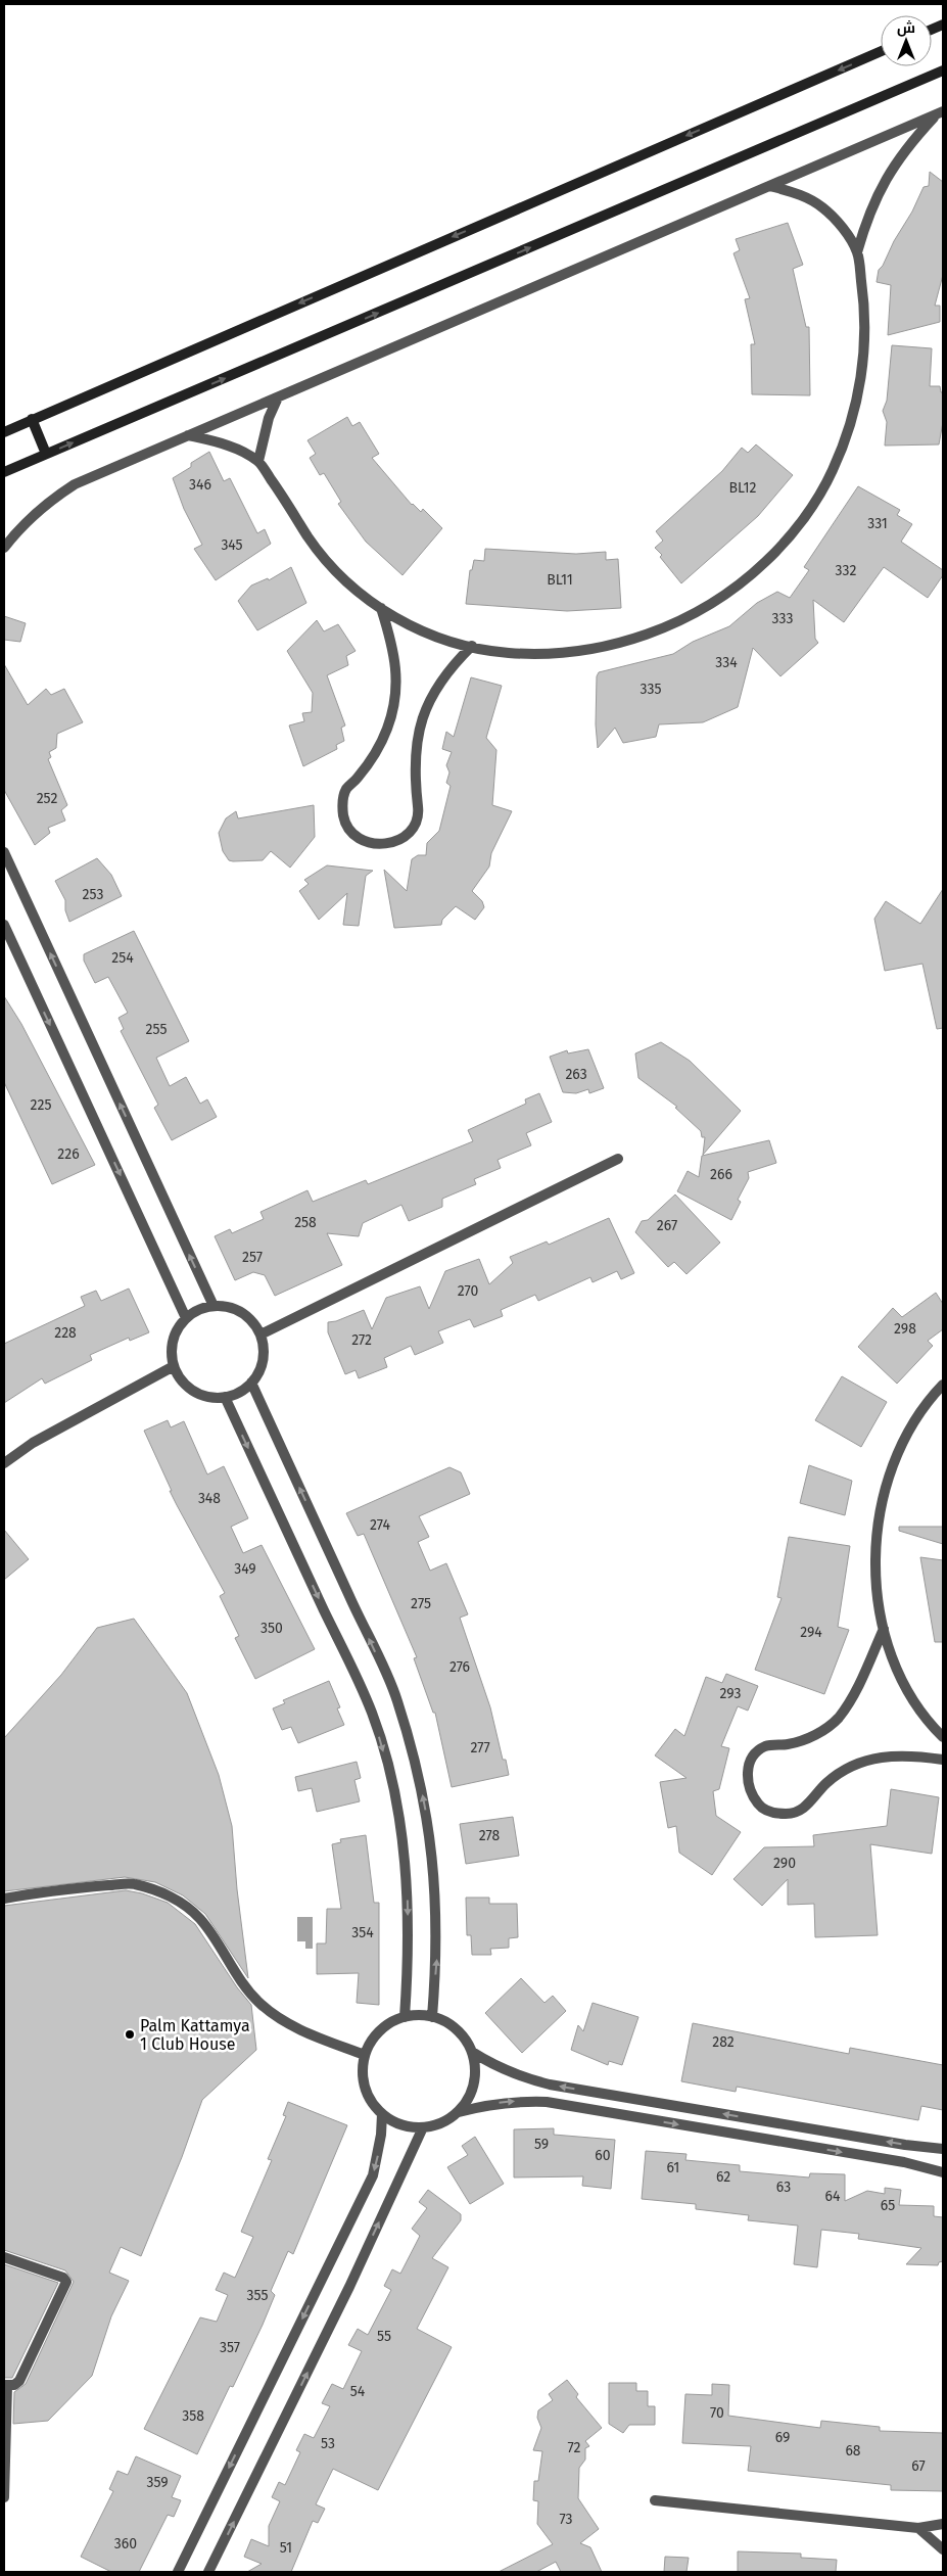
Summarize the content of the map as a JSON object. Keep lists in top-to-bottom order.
{
  "places": ["Palm Kattamya 1 Club House"],
  "house_numbers": [
    "346",
    "BL12",
    "331",
    "345",
    "332",
    "BL11",
    "333",
    "334",
    "335",
    "252",
    "253",
    "254",
    "255",
    "263",
    "225",
    "226",
    "266",
    "258",
    "267",
    "257",
    "270",
    "298",
    "228",
    "272",
    "348",
    "274",
    "349",
    "275",
    "350",
    "294",
    "276",
    "293",
    "277",
    "278",
    "290",
    "354",
    "282",
    "59",
    "60",
    "61",
    "62",
    "63",
    "64",
    "65",
    "355",
    "55",
    "357",
    "54",
    "70",
    "358",
    "69",
    "53",
    "72",
    "68",
    "67",
    "359",
    "73",
    "360",
    "51"
  ],
  "north": "top"
}
